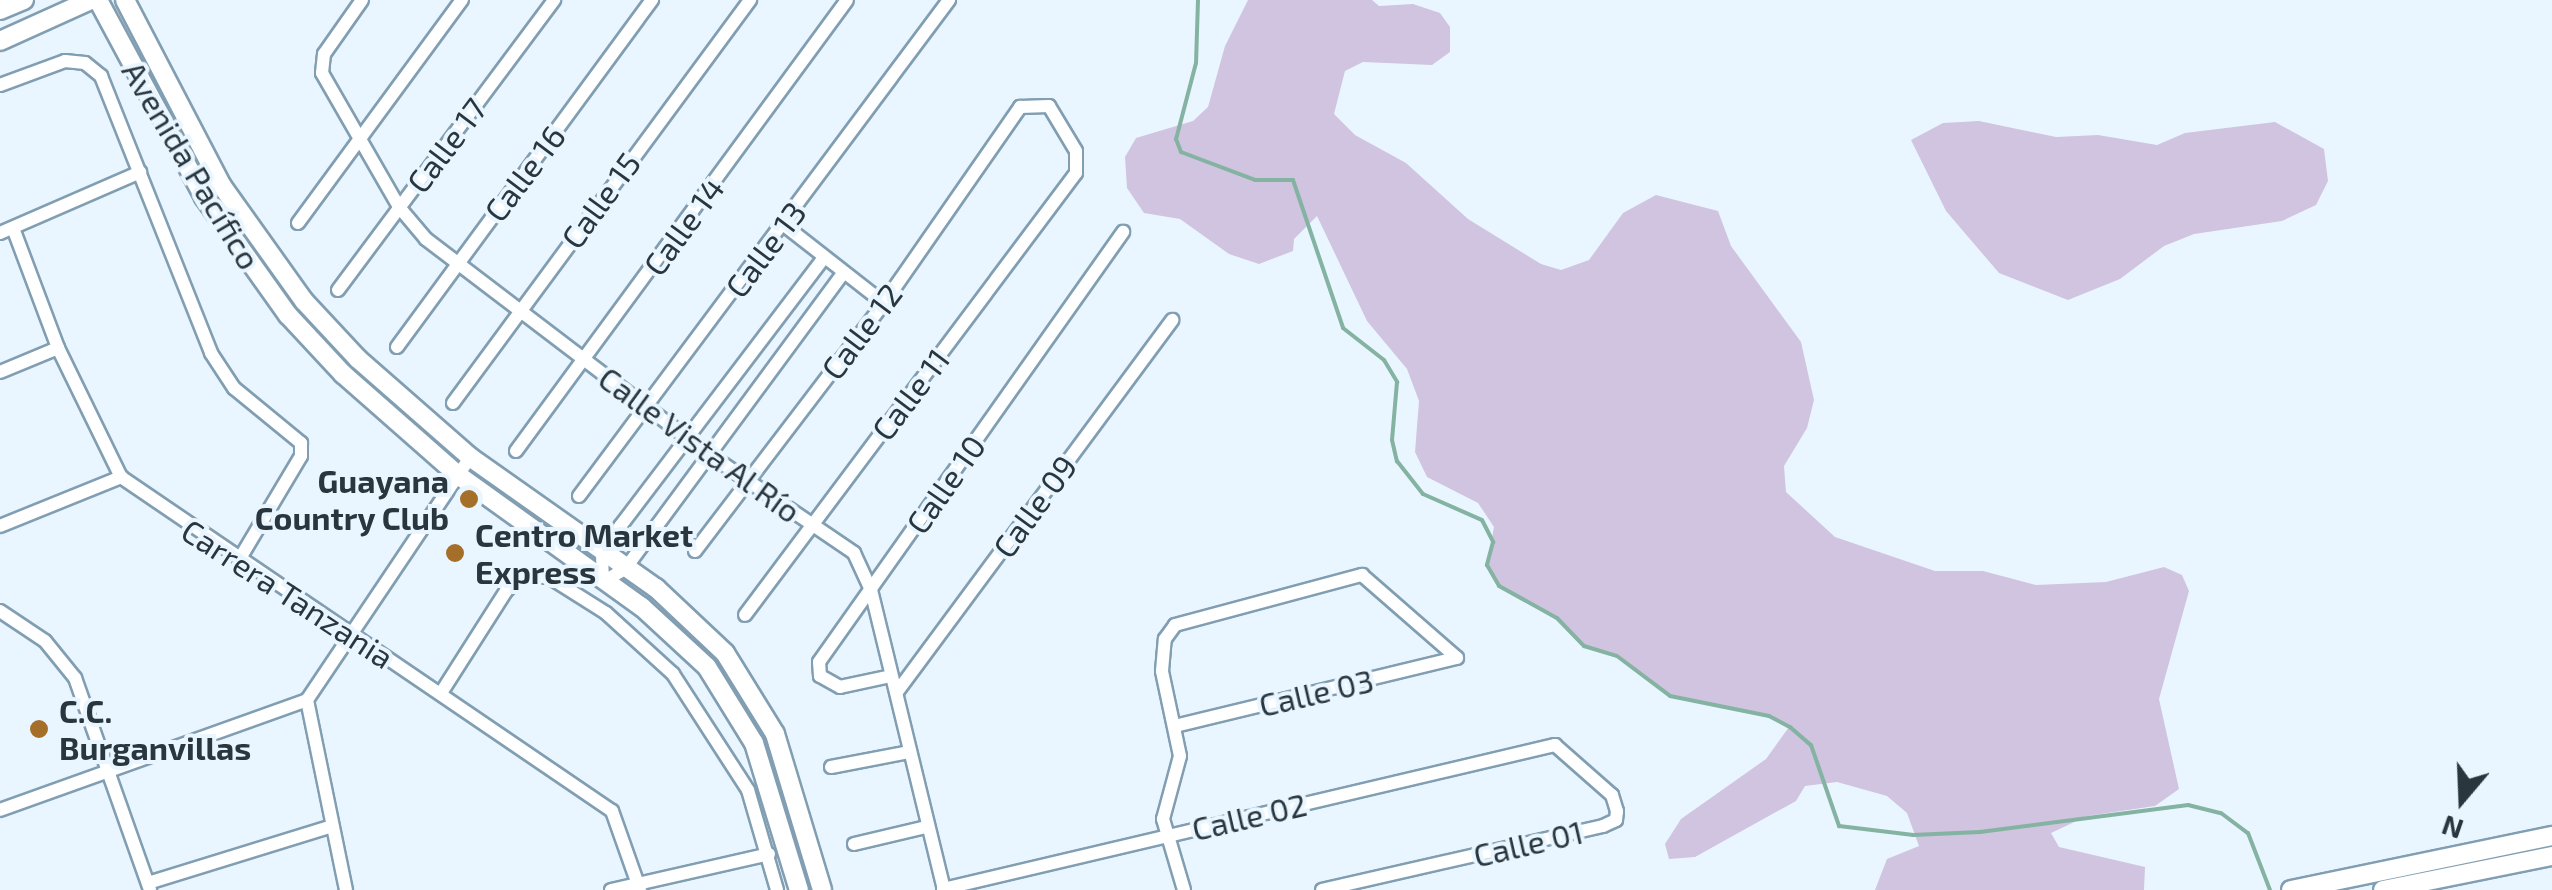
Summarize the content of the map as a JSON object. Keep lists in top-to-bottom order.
{
  "streets": {
    "street": [
      "Calle 17",
      "Avenida Pacífico",
      "Calle 16",
      "Calle 15",
      "Calle 14",
      "Calle 13",
      "Calle 12",
      "Calle 11",
      "Calle Vista Al Río",
      "Calle 10",
      "Calle 09",
      "Carrera Tanzania",
      "Calle 03",
      "Calle 02",
      "Calle 01"
    ]
  },
  "crossings": [
    ["Calle 17", "Calle Vista Al Río"],
    ["Calle 16", "Calle Vista Al Río"],
    ["Calle 15", "Calle Vista Al Río"],
    ["Calle 14", "Calle Vista Al Río"],
    ["Calle 13", "Calle Vista Al Río"],
    ["Calle 12", "Calle 11"],
    ["Calle 12", "Calle Vista Al Río"],
    ["Calle 11", "Calle Vista Al Río"],
    ["Calle Vista Al Río", "Calle 10"],
    ["Calle Vista Al Río", "Calle 09"],
    ["Calle Vista Al Río", "Calle 02"],
    ["Calle 02", "Calle 01"]
  ],
  "places": ["Guayana Country Club", "Centro Market Express", "C.C. Burganvillas"],
  "north": "bottom"
}
